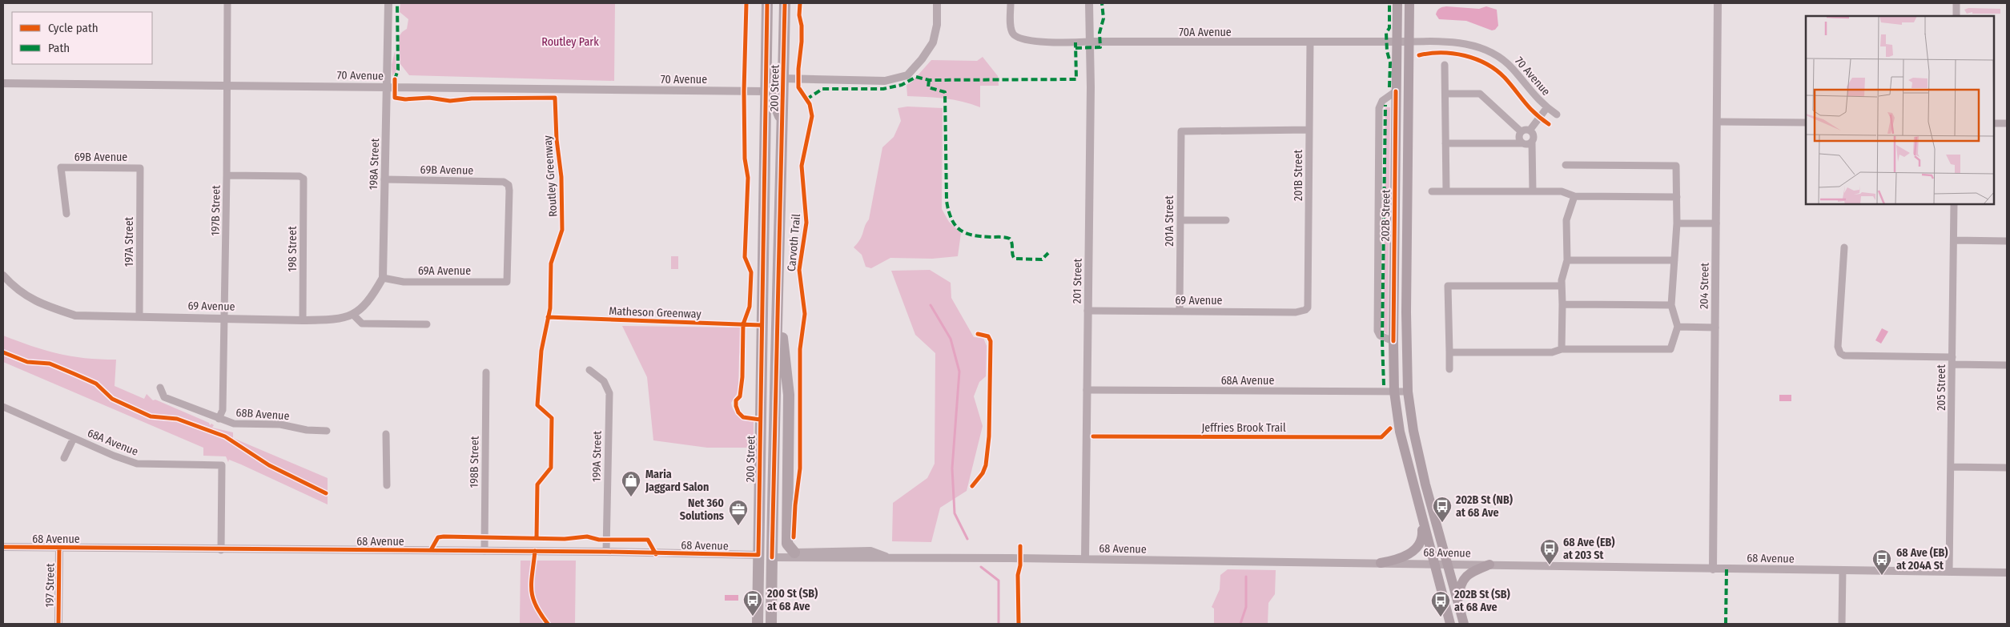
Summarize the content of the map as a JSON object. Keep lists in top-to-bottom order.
{
  "streets": {
    "main road": ["200 Street", "202B Street"],
    "street": [
      "70A Avenue",
      "70 Avenue",
      "69B Avenue",
      "198A Street",
      "201B Street",
      "197B Street",
      "201A Street",
      "197A Street",
      "198 Street",
      "69A Avenue",
      "201 Street",
      "204 Street",
      "69 Avenue",
      "68A Avenue",
      "205 Street",
      "68B Avenue",
      "199A Street",
      "198B Street",
      "68 Avenue",
      "197 Street"
    ],
    "cycle path": [
      "Routley Greenway",
      "Carvoth Trail",
      "Matheson Greenway",
      "Jeffries Brook Trail"
    ]
  },
  "crossings": [
    ["70A Avenue", "70 Avenue"],
    ["70A Avenue", "201B Street"],
    ["70A Avenue", "202B Street"],
    ["70A Avenue", "201 Street"],
    ["70 Avenue", "200 Street"],
    ["70 Avenue", "198A Street"],
    ["70 Avenue", "197B Street"],
    ["70 Avenue", "202B Street"],
    ["200 Street", "68 Avenue"],
    ["69B Avenue", "198A Street"],
    ["69B Avenue", "197A Street"],
    ["69B Avenue", "69A Avenue"],
    ["198A Street", "69A Avenue"],
    ["198A Street", "69 Avenue"],
    ["201B Street", "201A Street"],
    ["201B Street", "69 Avenue"],
    ["197B Street", "198 Street"],
    ["197B Street", "69 Avenue"],
    ["197B Street", "68B Avenue"],
    ["202B Street", "68A Avenue"],
    ["202B Street", "68 Avenue"],
    ["201A Street", "69 Avenue"],
    ["197A Street", "69 Avenue"],
    ["198 Street", "69 Avenue"],
    ["201 Street", "69 Avenue"],
    ["201 Street", "68A Avenue"],
    ["201 Street", "68 Avenue"],
    ["204 Street", "68 Avenue"],
    ["68A Avenue", "68 Avenue"],
    ["205 Street", "68 Avenue"],
    ["199A Street", "68 Avenue"],
    ["198B Street", "68 Avenue"],
    ["68 Avenue", "197 Street"]
  ],
  "parks": ["Routley Park"],
  "places": {
    "shop": ["Maria Jaggard Salon"],
    "bus stop": [
      "202B St (NB) at 68 Ave",
      "68 Ave (EB) at 203 St",
      "68 Ave (EB) at 204A St",
      "200 St (SB) at 68 Ave",
      "202B St (SB) at 68 Ave"
    ],
    "office": ["Net 360 Solutions"]
  },
  "legend": ["Cycle path", "Path"]
}
